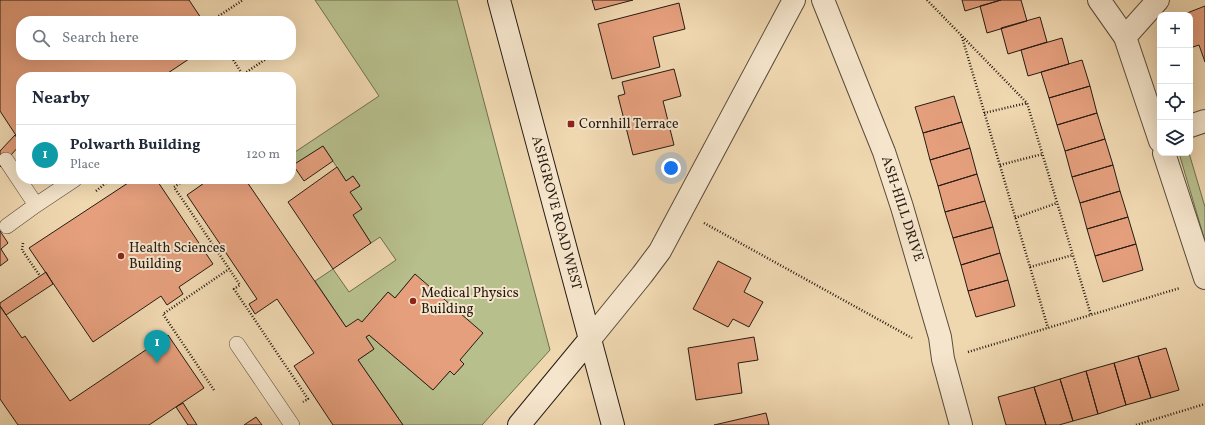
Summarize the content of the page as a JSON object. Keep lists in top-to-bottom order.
{
  "streets": {
    "street": ["ASH-HILL DRIVE", "ASHGROVE ROAD WEST"]
  },
  "places": {
    "transit": ["Cornhill Terrace"],
    "other": ["Health Sciences Building", "Medical Physics Building"]
  },
  "page": {
    "map_buttons": ["+", "−"],
    "search": "Search here",
    "heading": "Nearby",
    "list": [
      {
        "mark": "1",
        "name": "Polwarth Building",
        "note": "Place",
        "value": "120 m"
      }
    ],
    "pins": "1"
  }
}
